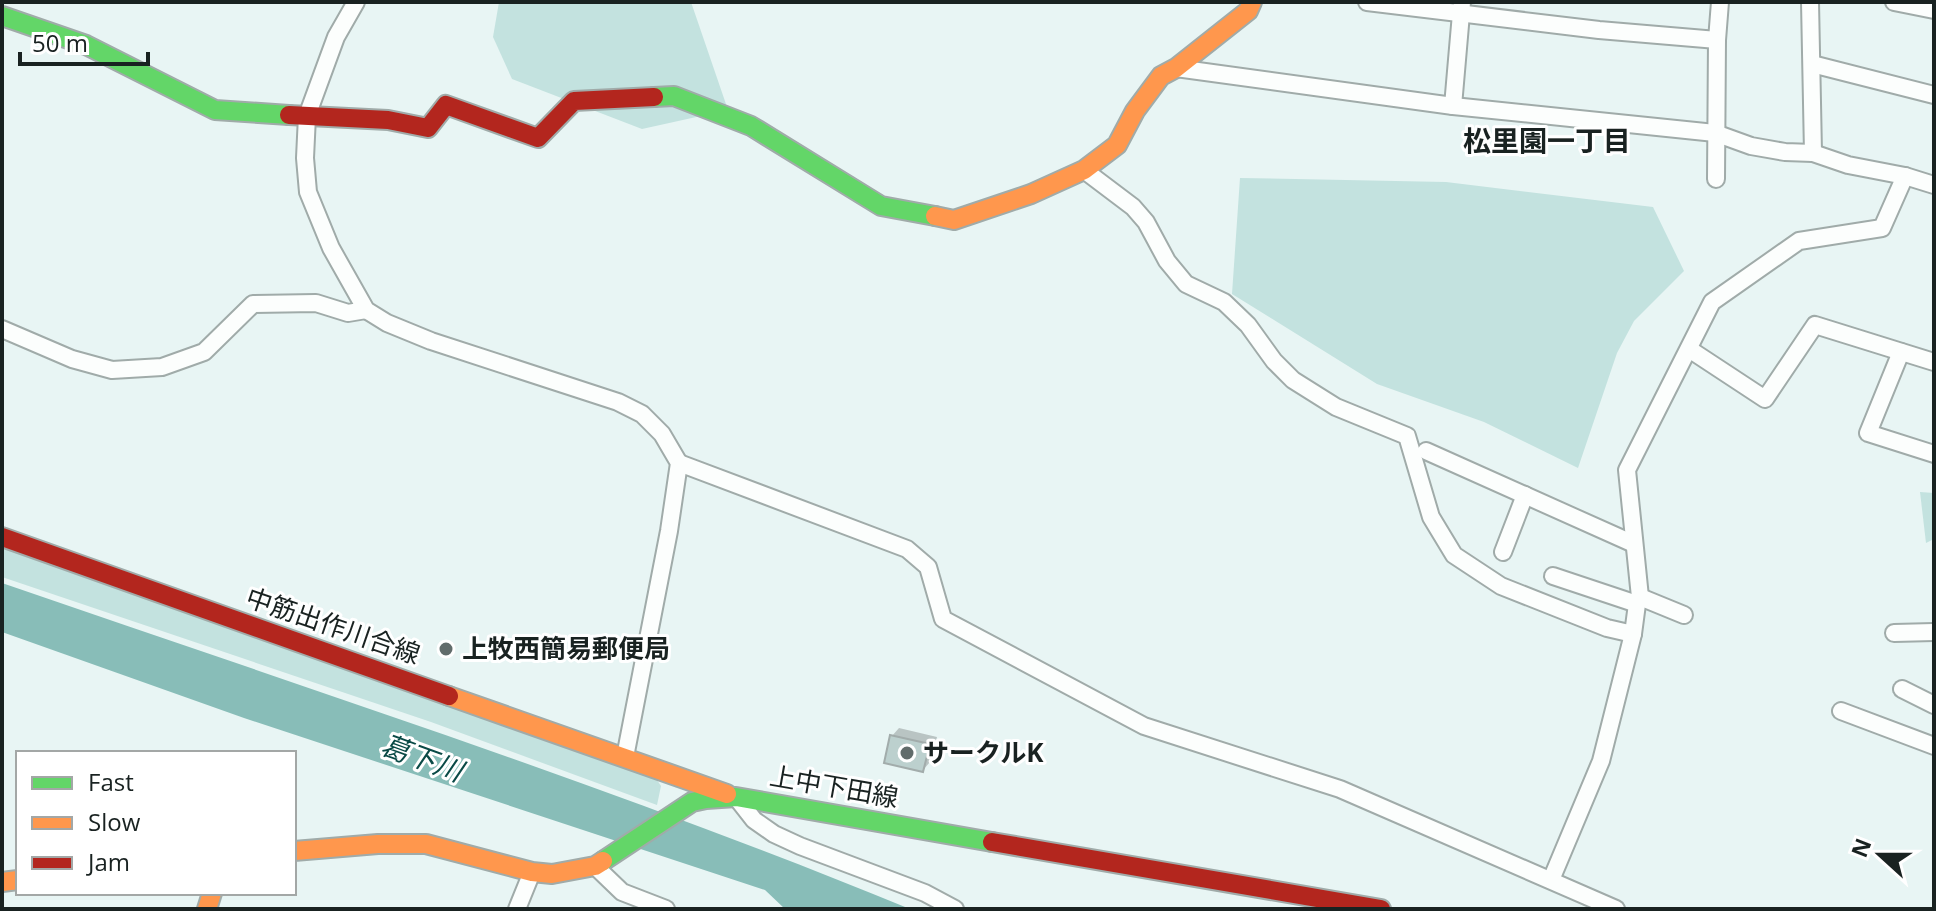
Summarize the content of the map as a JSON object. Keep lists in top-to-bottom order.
{
  "streets": {
    "main road": ["中筋出作川合線", "上中下田線"]
  },
  "crossings": [
    ["中筋出作川合線", "上中下田線"]
  ],
  "districts": ["松里園一丁目"],
  "water": ["葛下川"],
  "places": ["上牧西簡易郵便局", "サークルK"],
  "legend": ["Fast", "Slow", "Jam"],
  "scale_bar": "50 m",
  "north": "left"
}
